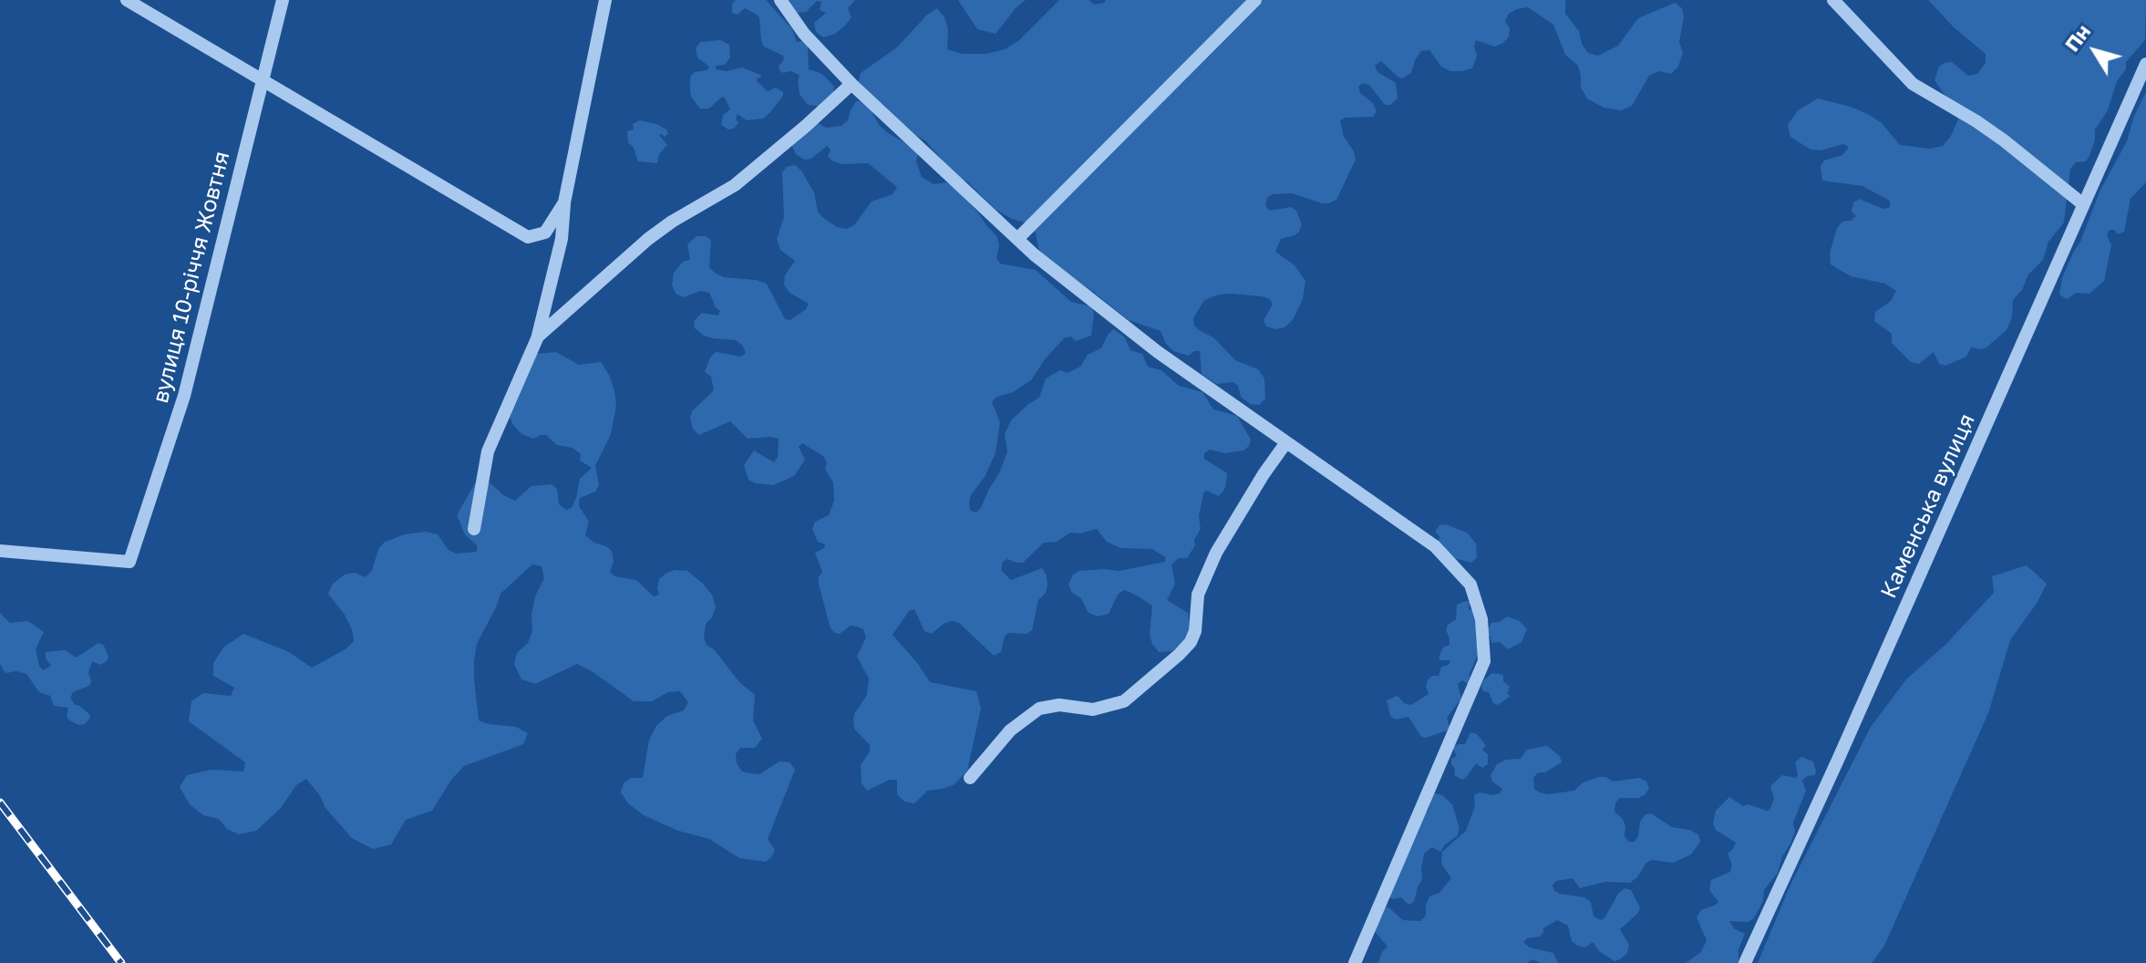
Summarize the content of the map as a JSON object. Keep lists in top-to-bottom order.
{
  "streets": {
    "street": ["вулиця 10-річчя Жовтня", "Каменська вулиця"]
  },
  "north": "top left"
}
